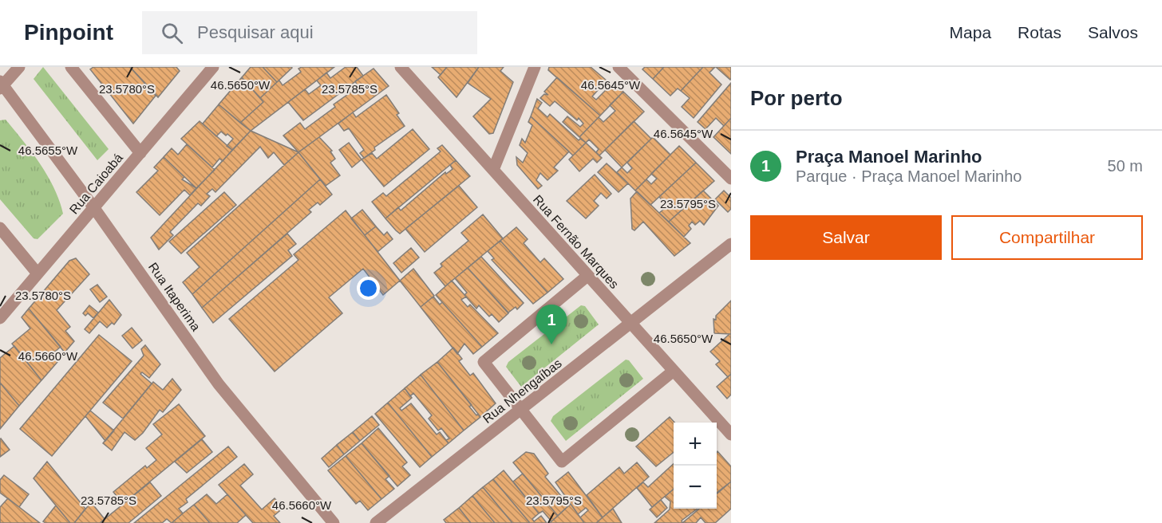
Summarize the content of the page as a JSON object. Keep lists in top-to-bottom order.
{
  "streets": {
    "street": [
      "Rua Caioabá",
      "Rua Fernão Marques",
      "Rua Itaperima",
      "Rua Nhengaíbas"
    ]
  },
  "crossings": [
    ["Rua Caioabá", "Rua Itaperima"],
    ["Rua Fernão Marques", "Rua Nhengaíbas"]
  ],
  "page": {
    "header": "Pinpoint",
    "search": "Pesquisar aqui",
    "nav": ["Mapa", "Rotas", "Salvos"],
    "heading": "Por perto",
    "list": [
      {
        "mark": "1",
        "name": "Praça Manoel Marinho",
        "note": "Parque · Praça Manoel Marinho",
        "value": "50 m"
      }
    ],
    "buttons": ["Salvar", "Compartilhar"],
    "pins": "1",
    "map_buttons": ["+", "−"]
  },
  "coordinates": [
    "46.5650°W",
    "46.5645°W",
    "23.5780°S",
    "23.5785°S",
    "46.5655°W",
    "23.5795°S",
    "46.5660°W"
  ]
}
